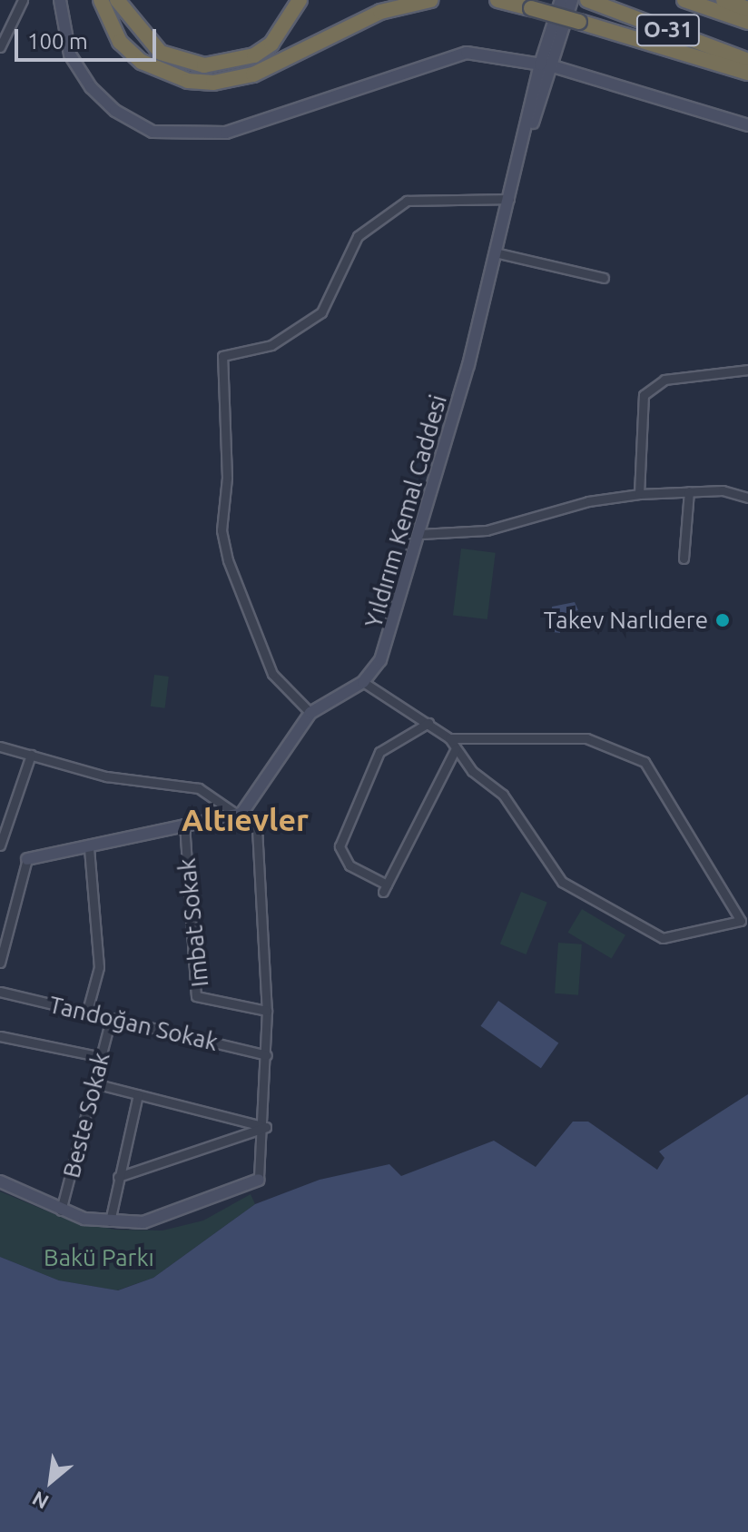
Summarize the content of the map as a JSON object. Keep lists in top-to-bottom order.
{
  "streets": {
    "highway": ["O-31"],
    "street": [
      "Yıldırım Kemal Caddesi",
      "Imbat Sokak",
      "Tandoğan Sokak",
      "Beste Sokak"
    ]
  },
  "crossings": [
    ["Tandoğan Sokak", "Beste Sokak"]
  ],
  "districts": ["Altıevler"],
  "parks": ["Bakü Parkı"],
  "places": ["Takev Narlıdere"],
  "scale_bar": "100 m",
  "north": "bottom left"
}
